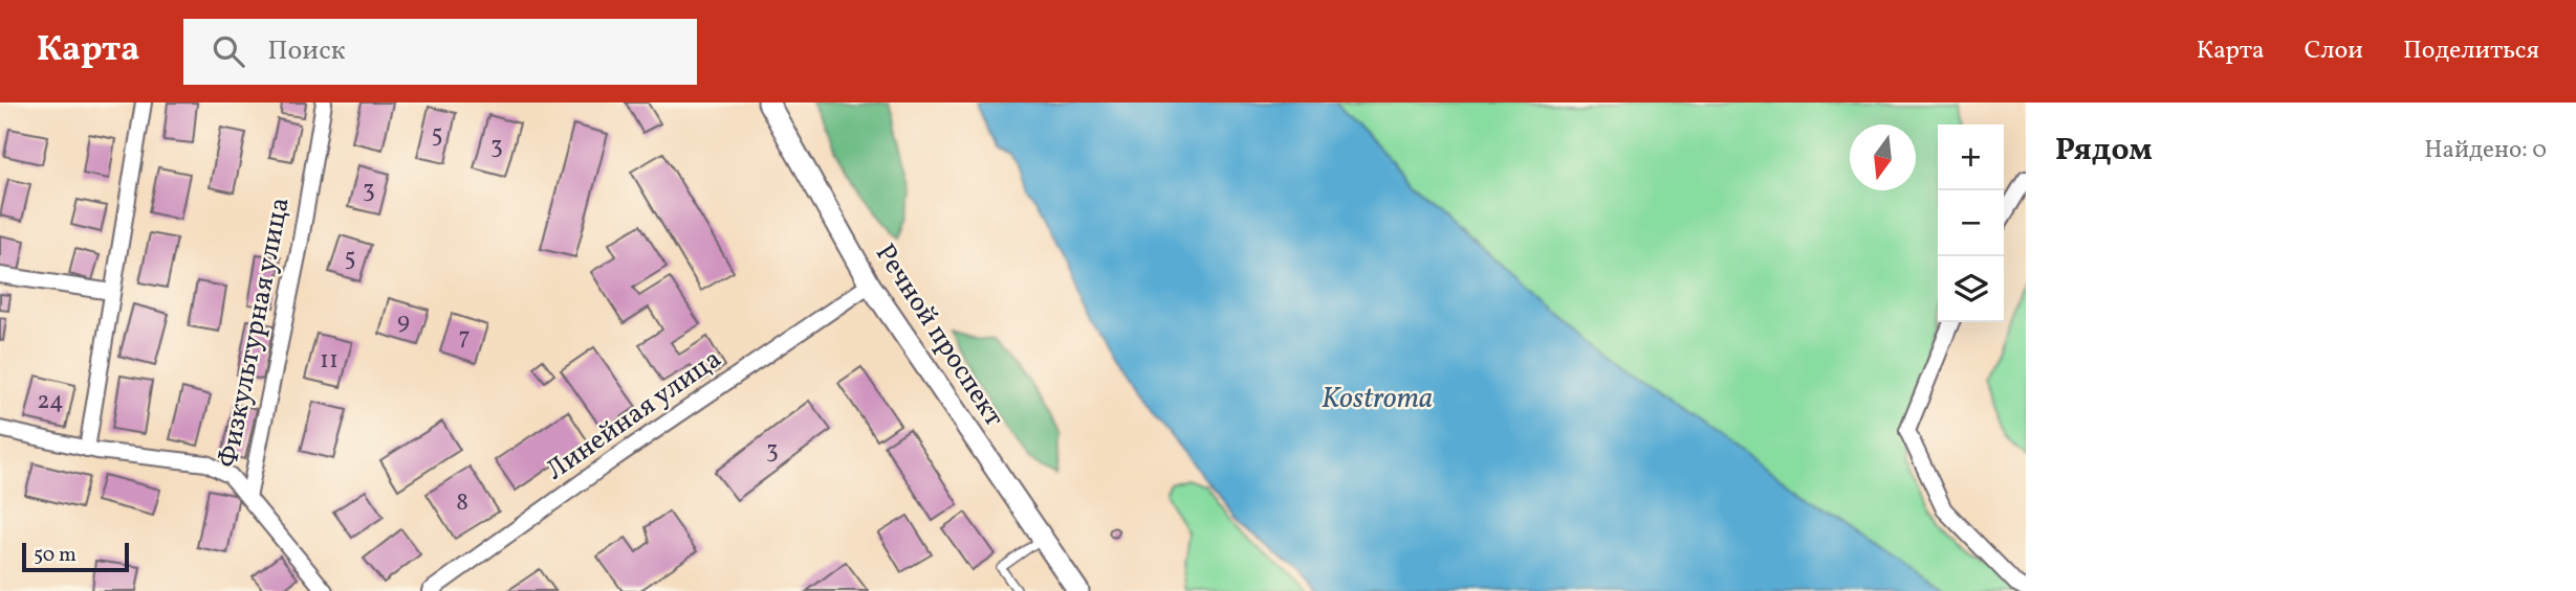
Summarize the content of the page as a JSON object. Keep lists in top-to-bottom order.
{
  "streets": {
    "street": ["Физкультурная улица", "Речной проспект", "Линейная улица"]
  },
  "crossings": [
    ["Речной проспект", "Линейная улица"]
  ],
  "water": ["Kostroma"],
  "house_numbers": [
    "5",
    "3",
    "3",
    "5",
    "9",
    "7",
    "11",
    "24",
    "3",
    "8"
  ],
  "scale_bar": "50 m",
  "north": "bottom",
  "page": {
    "header": "Карта",
    "search": "Поиск",
    "nav": ["Карта", "Слои", "Поделиться"],
    "heading": ["Рядом", "Найдено: 0"],
    "map_buttons": ["+", "−"],
    "scale": "50 m"
  }
}
